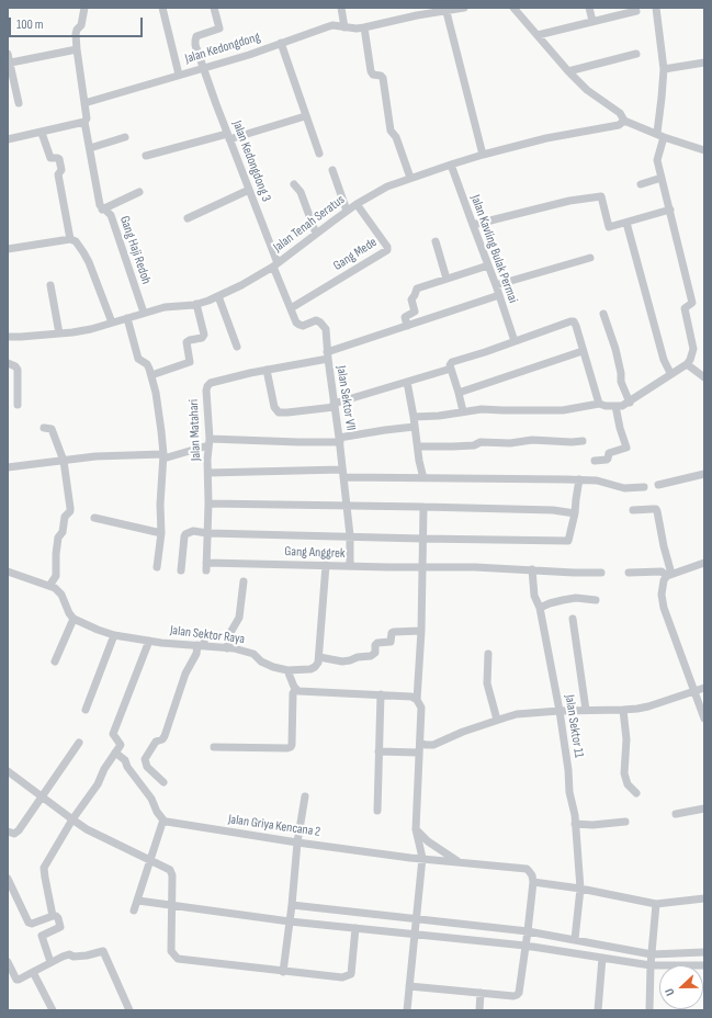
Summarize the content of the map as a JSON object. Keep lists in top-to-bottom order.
{
  "streets": {
    "street": [
      "Jalan Kedongdong",
      "Jalan Kedongdong 3",
      "Jalan Tenah Seratus",
      "Jalan Kavling Bulak Permai",
      "Gang Haji Redoh",
      "Gang Mede",
      "Jalan Sektor VII",
      "Jalan Matahari",
      "Gang Anggrek",
      "Jalan Sektor Raya",
      "Jalan Sektor 11",
      "Jalan Griya Kencana 2"
    ]
  },
  "crossings": [
    ["Jalan Kedongdong", "Jalan Kedongdong 3"],
    ["Jalan Kedongdong 3", "Jalan Tenah Seratus"],
    ["Jalan Kedongdong 3", "Jalan Sektor VII"],
    ["Jalan Tenah Seratus", "Jalan Kavling Bulak Permai"],
    ["Jalan Tenah Seratus", "Gang Haji Redoh"],
    ["Jalan Tenah Seratus", "Gang Mede"],
    ["Jalan Tenah Seratus", "Jalan Sektor VII"],
    ["Jalan Kavling Bulak Permai", "Jalan Matahari"],
    ["Gang Mede", "Jalan Sektor VII"],
    ["Jalan Sektor VII", "Jalan Matahari"],
    ["Jalan Sektor VII", "Gang Anggrek"],
    ["Jalan Matahari", "Gang Anggrek"],
    ["Gang Anggrek", "Jalan Sektor 11"]
  ],
  "scale_bar": "100 m",
  "north": "left"
}
